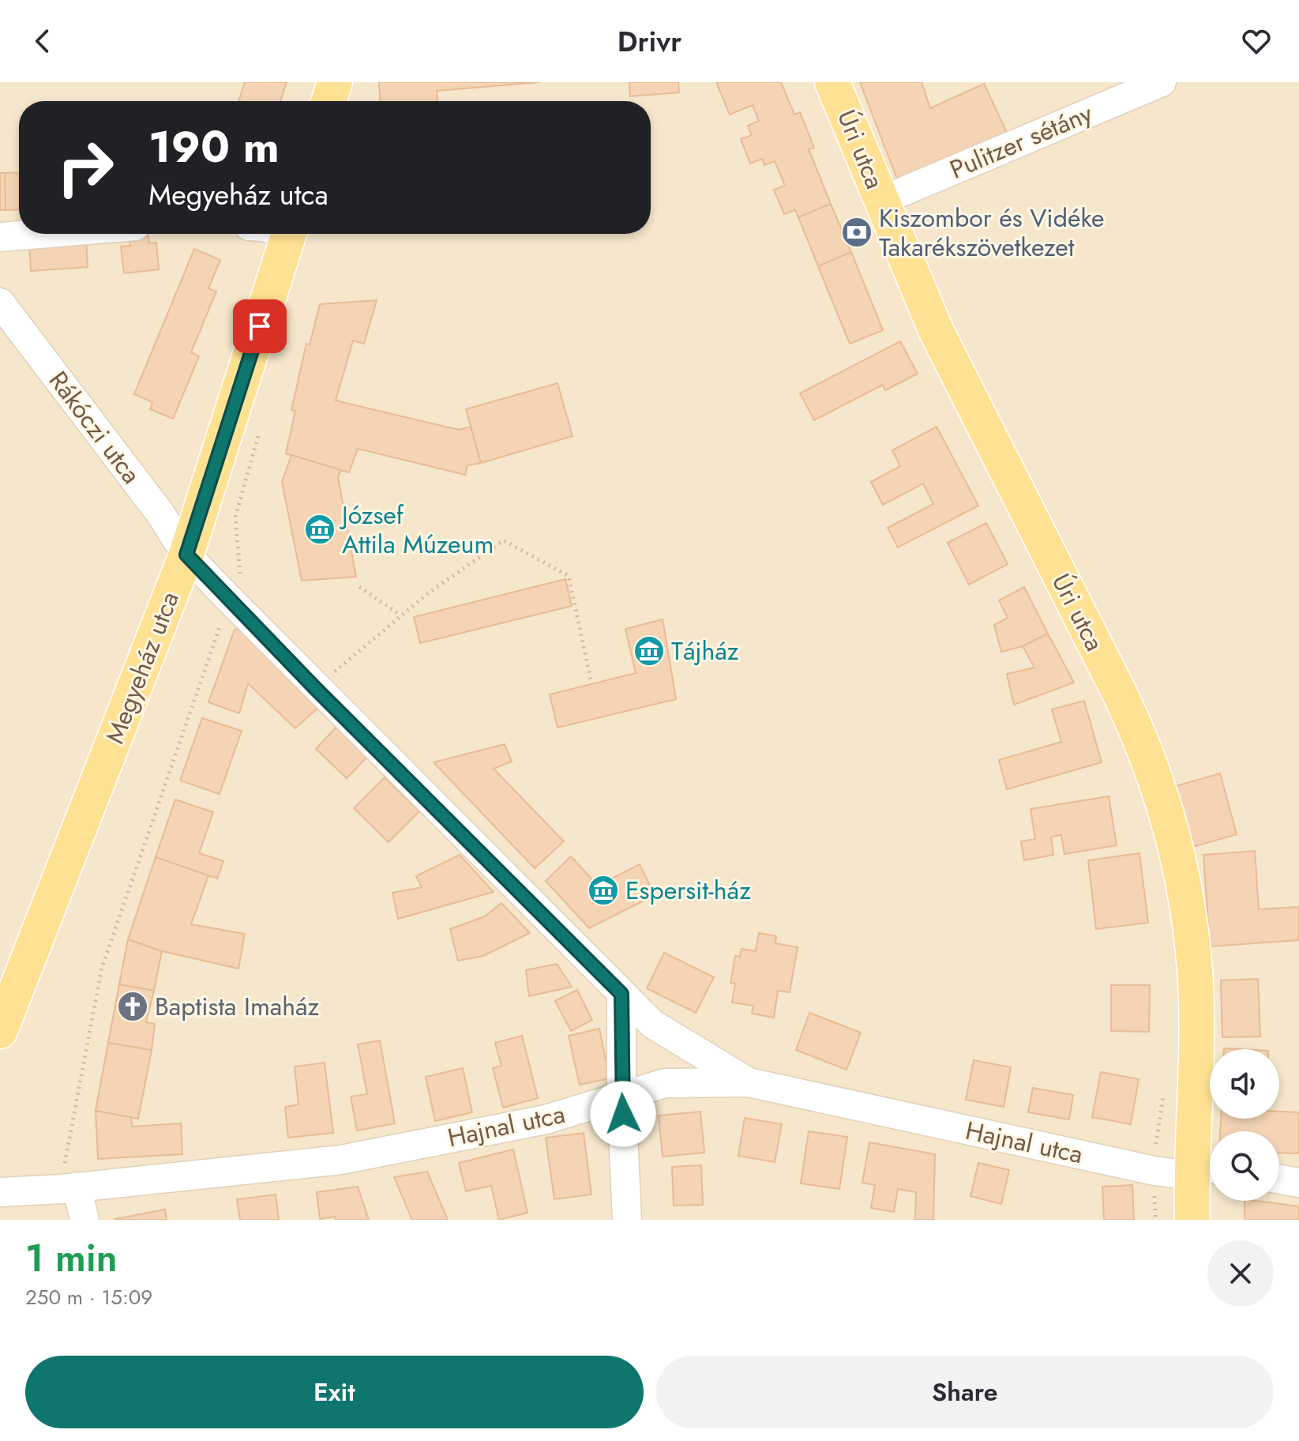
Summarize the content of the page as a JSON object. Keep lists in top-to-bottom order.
{
  "streets": {
    "main road": ["Úri utca", "Megyeház utca"],
    "street": ["Pulitzer sétány", "Rákóczi utca", "Hajnal utca"]
  },
  "crossings": [
    ["Pulitzer sétány", "Úri utca"],
    ["Úri utca", "Hajnal utca"],
    ["Rákóczi utca", "Megyeház utca"],
    ["Rákóczi utca", "Hajnal utca"]
  ],
  "places": {
    "bank": ["Kiszombor és Vidéke Takarékszövetkezet"],
    "museum": ["József Attila Múzeum", "Tájház", "Espersit-ház"],
    "church": ["Baptista Imaház"]
  },
  "page": {
    "header": "Drivr",
    "turn": ["190 m", "Megyeház utca"],
    "heading": ["1 min", "250 m · 15:09"],
    "buttons": ["Exit", "Share"]
  }
}
